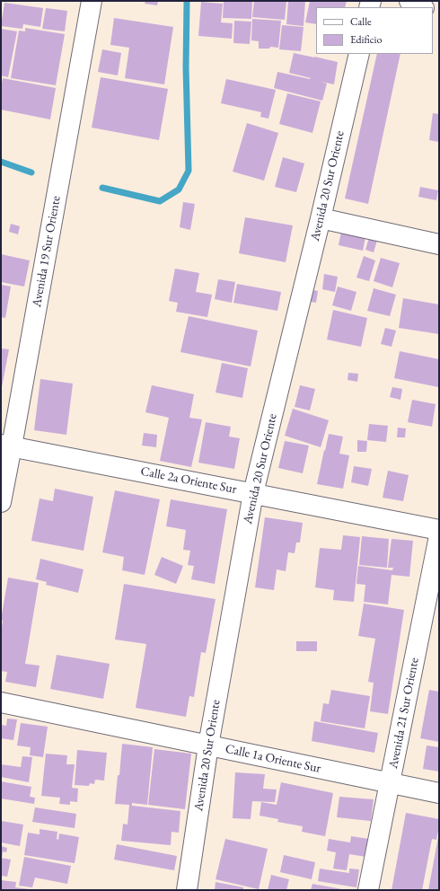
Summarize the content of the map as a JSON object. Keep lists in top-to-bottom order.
{
  "streets": {
    "street": [
      "Avenida 20 Sur Oriente",
      "Avenida 19 Sur Oriente",
      "Calle 2a Oriente Sur",
      "Avenida 21 Sur Oriente",
      "Calle 1a Oriente Sur"
    ]
  },
  "crossings": [
    ["Avenida 20 Sur Oriente", "Calle 2a Oriente Sur"],
    ["Avenida 20 Sur Oriente", "Calle 1a Oriente Sur"],
    ["Avenida 19 Sur Oriente", "Calle 2a Oriente Sur"],
    ["Avenida 21 Sur Oriente", "Calle 1a Oriente Sur"]
  ],
  "legend": ["Calle", "Edificio"]
}
